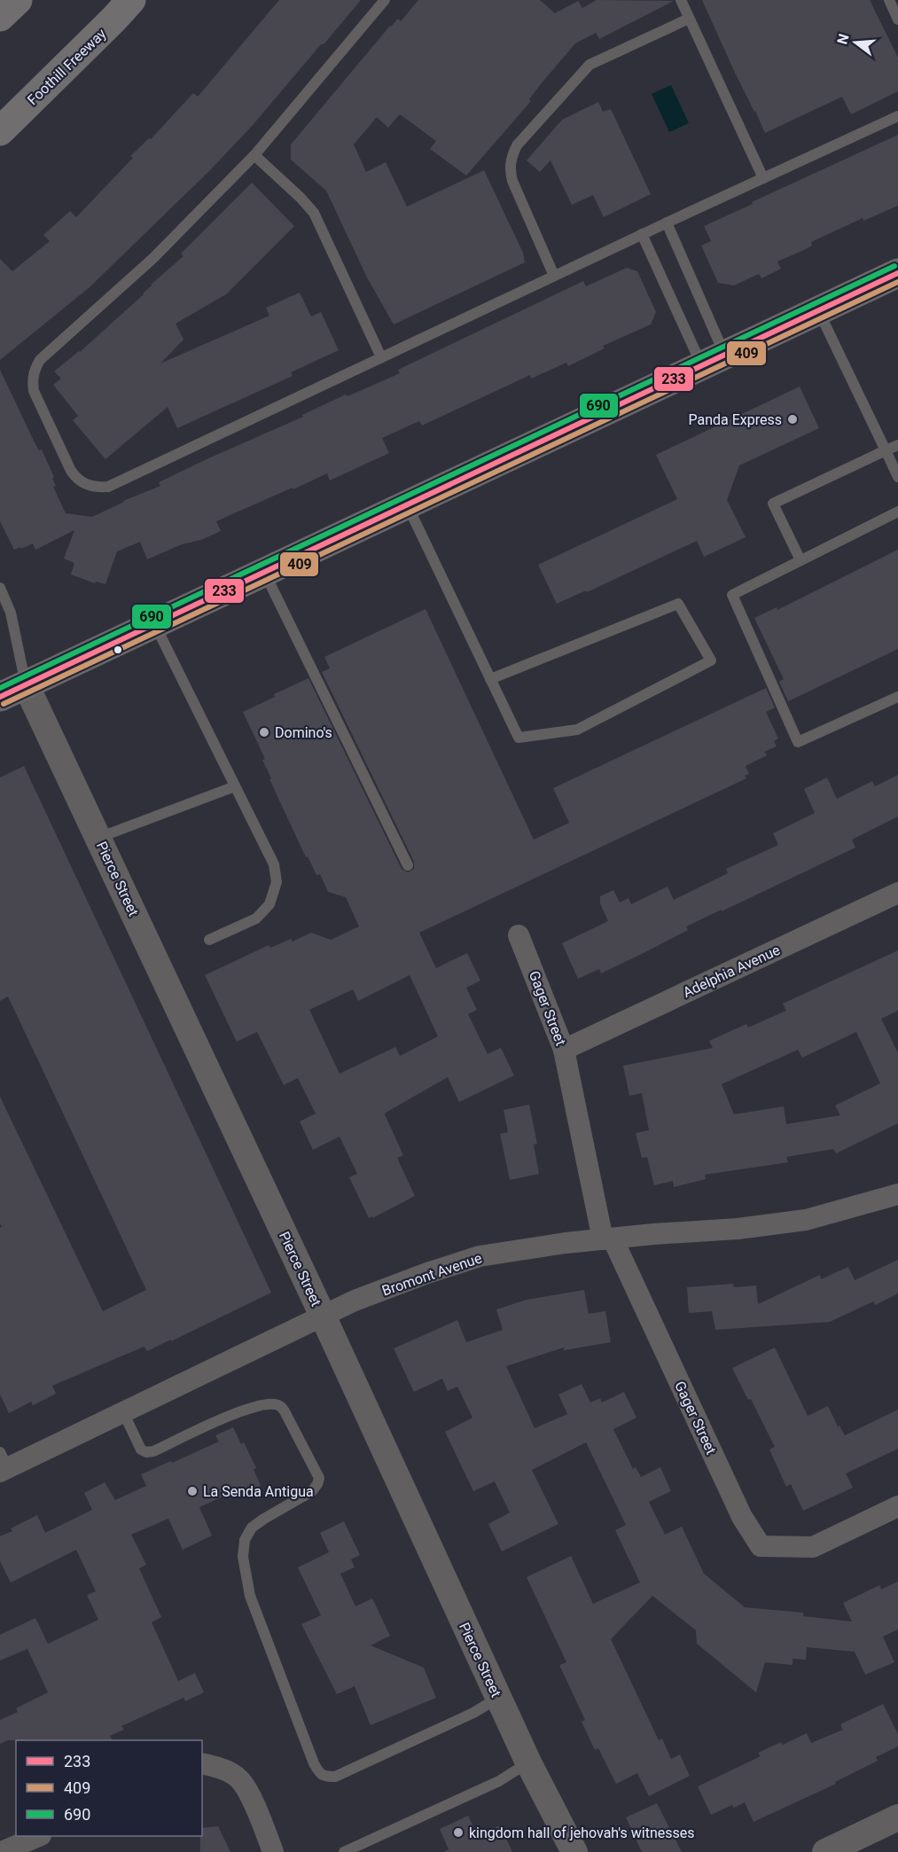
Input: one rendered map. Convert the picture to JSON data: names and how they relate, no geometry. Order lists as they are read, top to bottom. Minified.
{"streets":{"highway":["Foothill Freeway"],"street":["Pierce Street","Adelphia Avenue","Gager Street","Bromont Avenue"]},"crossings":[["Pierce Street","Bromont Avenue"],["Adelphia Avenue","Gager Street"],["Gager Street","Bromont Avenue"]],"places":["Panda Express","Domino's","La Senda Antigua","kingdom hall of jehovah's witnesses"],"lines":["transit line 690","transit line 233","transit line 409"],"legend":["233","409","690"],"north":"left"}
